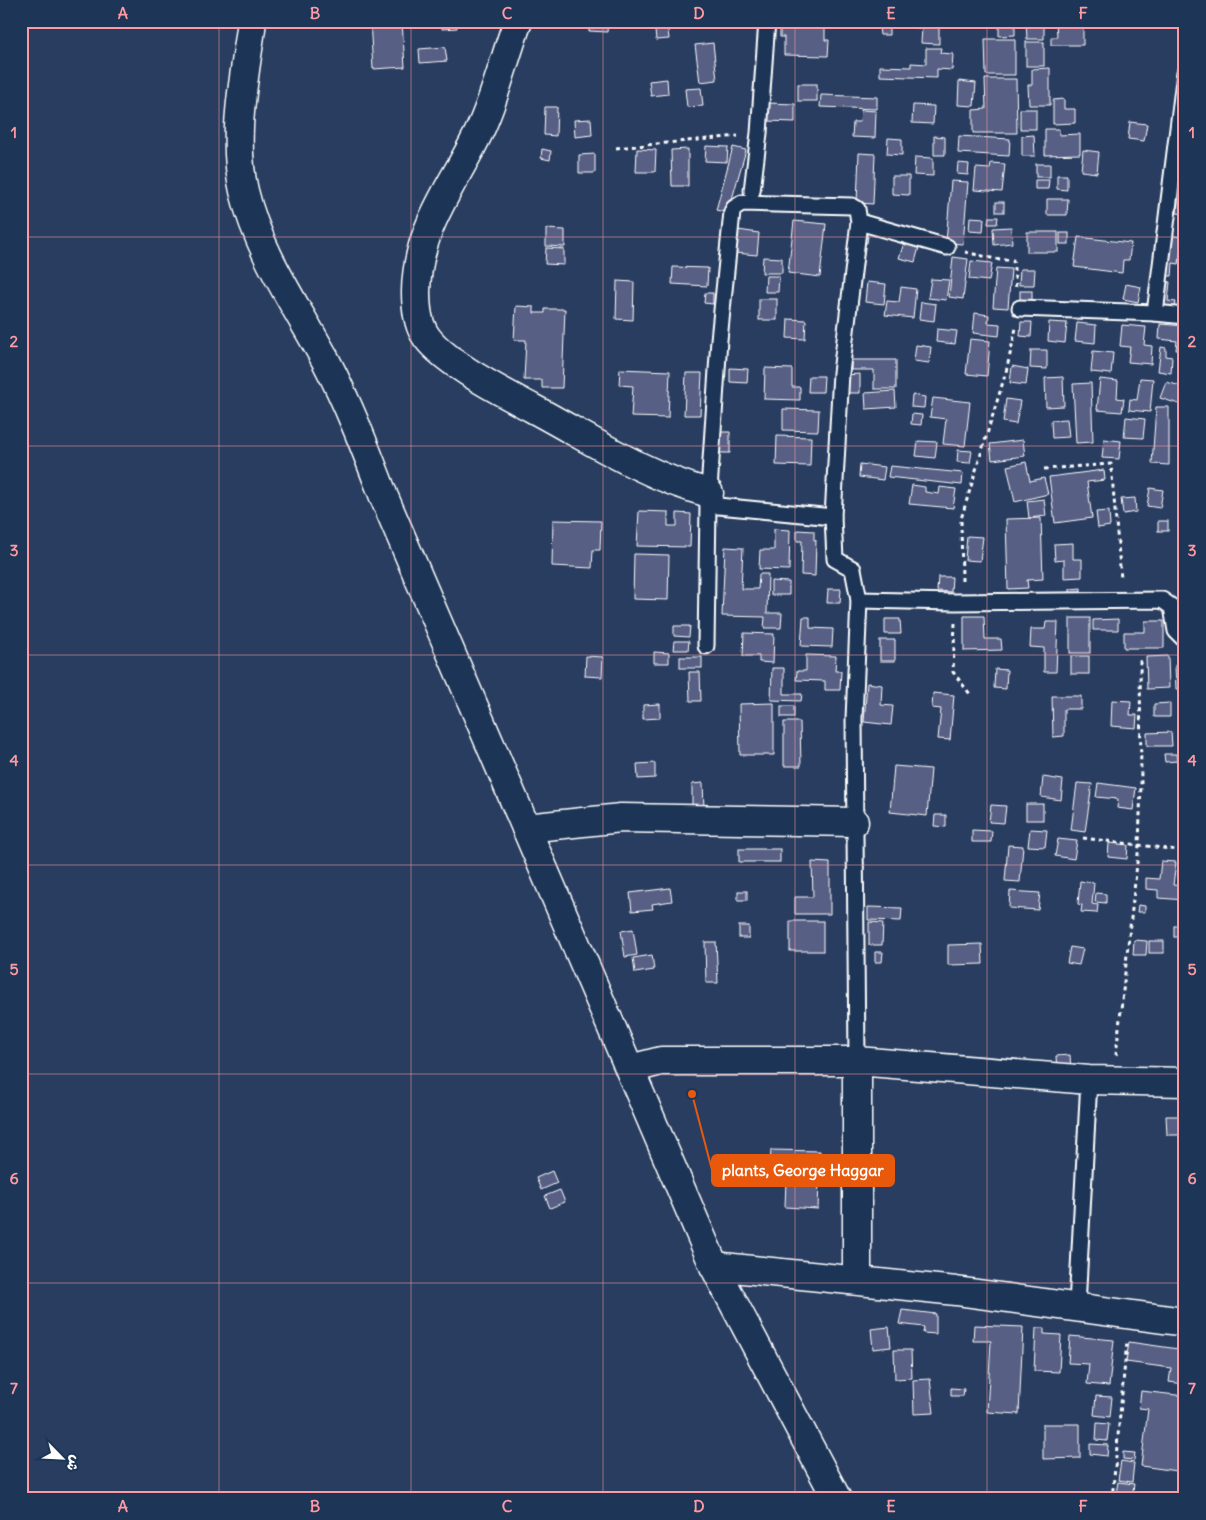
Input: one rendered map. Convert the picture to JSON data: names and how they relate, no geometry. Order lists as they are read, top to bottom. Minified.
{"places":["plants, George Haggar"],"north":"bottom right","grid":{"columns":["A","B","C","D","E","F"],"rows":["1","2","3","4","5","6","7"]}}
